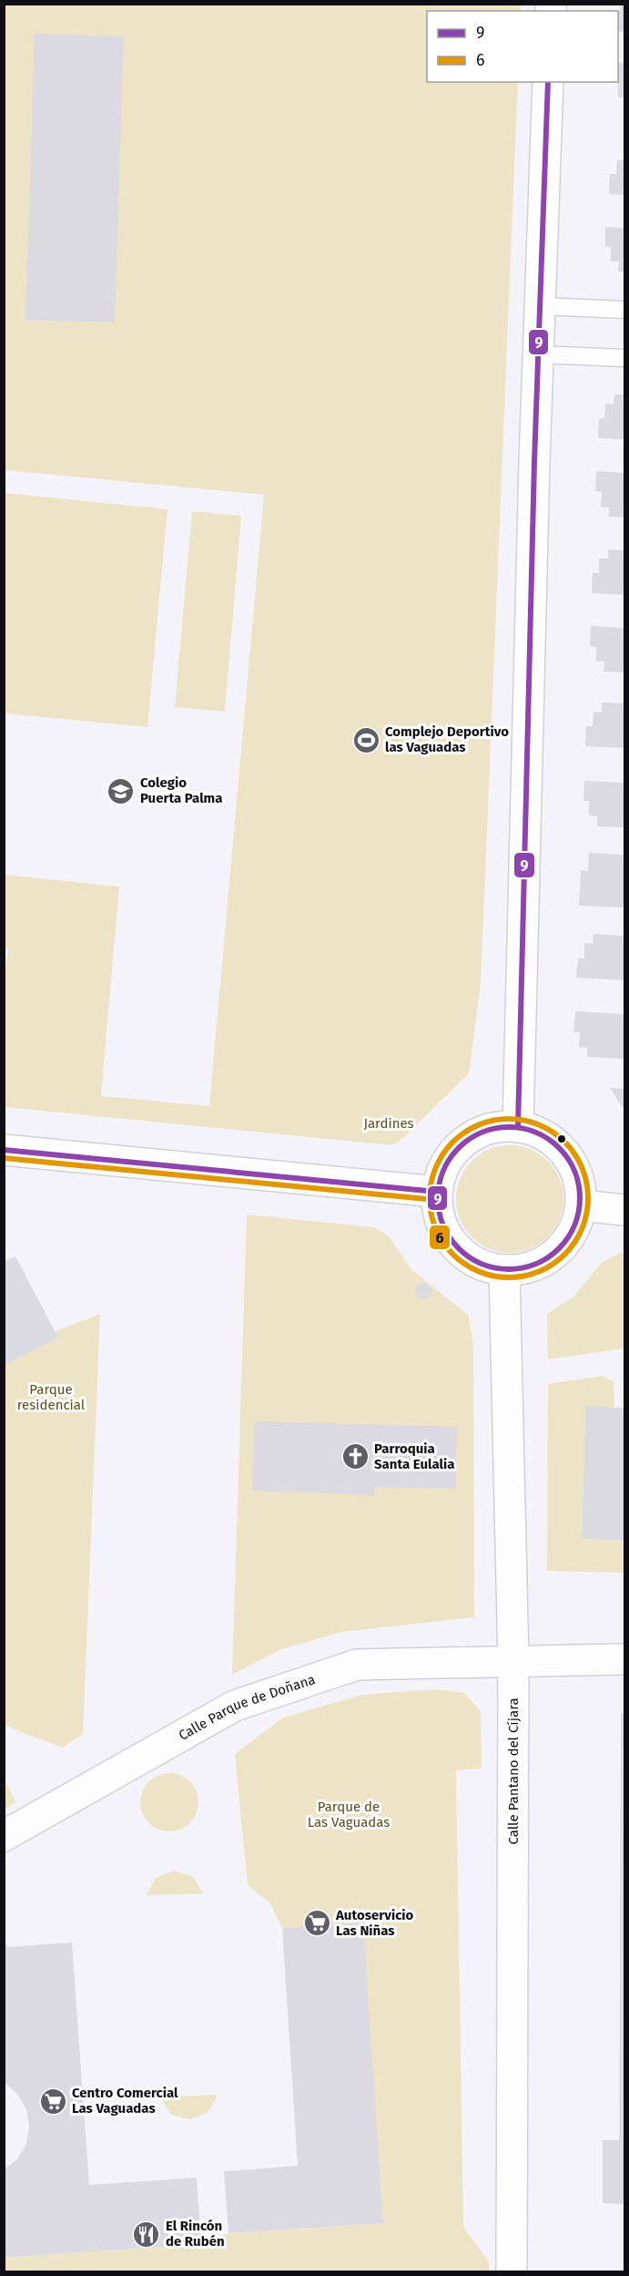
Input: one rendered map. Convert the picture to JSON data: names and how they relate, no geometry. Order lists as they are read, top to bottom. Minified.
{"streets":{"street":["Calle Parque de Doñana","Calle Pantano del Cíjara"]},"crossings":[["Calle Parque de Doñana","Calle Pantano del Cíjara"]],"parks":["Jardines","Parque residencial","Parque de Las Vaguadas"],"places":{"sports":["Complejo Deportivo las Vaguadas"],"school or university":["Colegio Puerta Palma"],"church":["Parroquia Santa Eulalia"],"supermarket":["Autoservicio Las Niñas","Centro Comercial Las Vaguadas"],"restaurant":["El Rincón de Rubén"]},"lines":["transit line 9","transit line 6"],"legend":["9","6"]}
